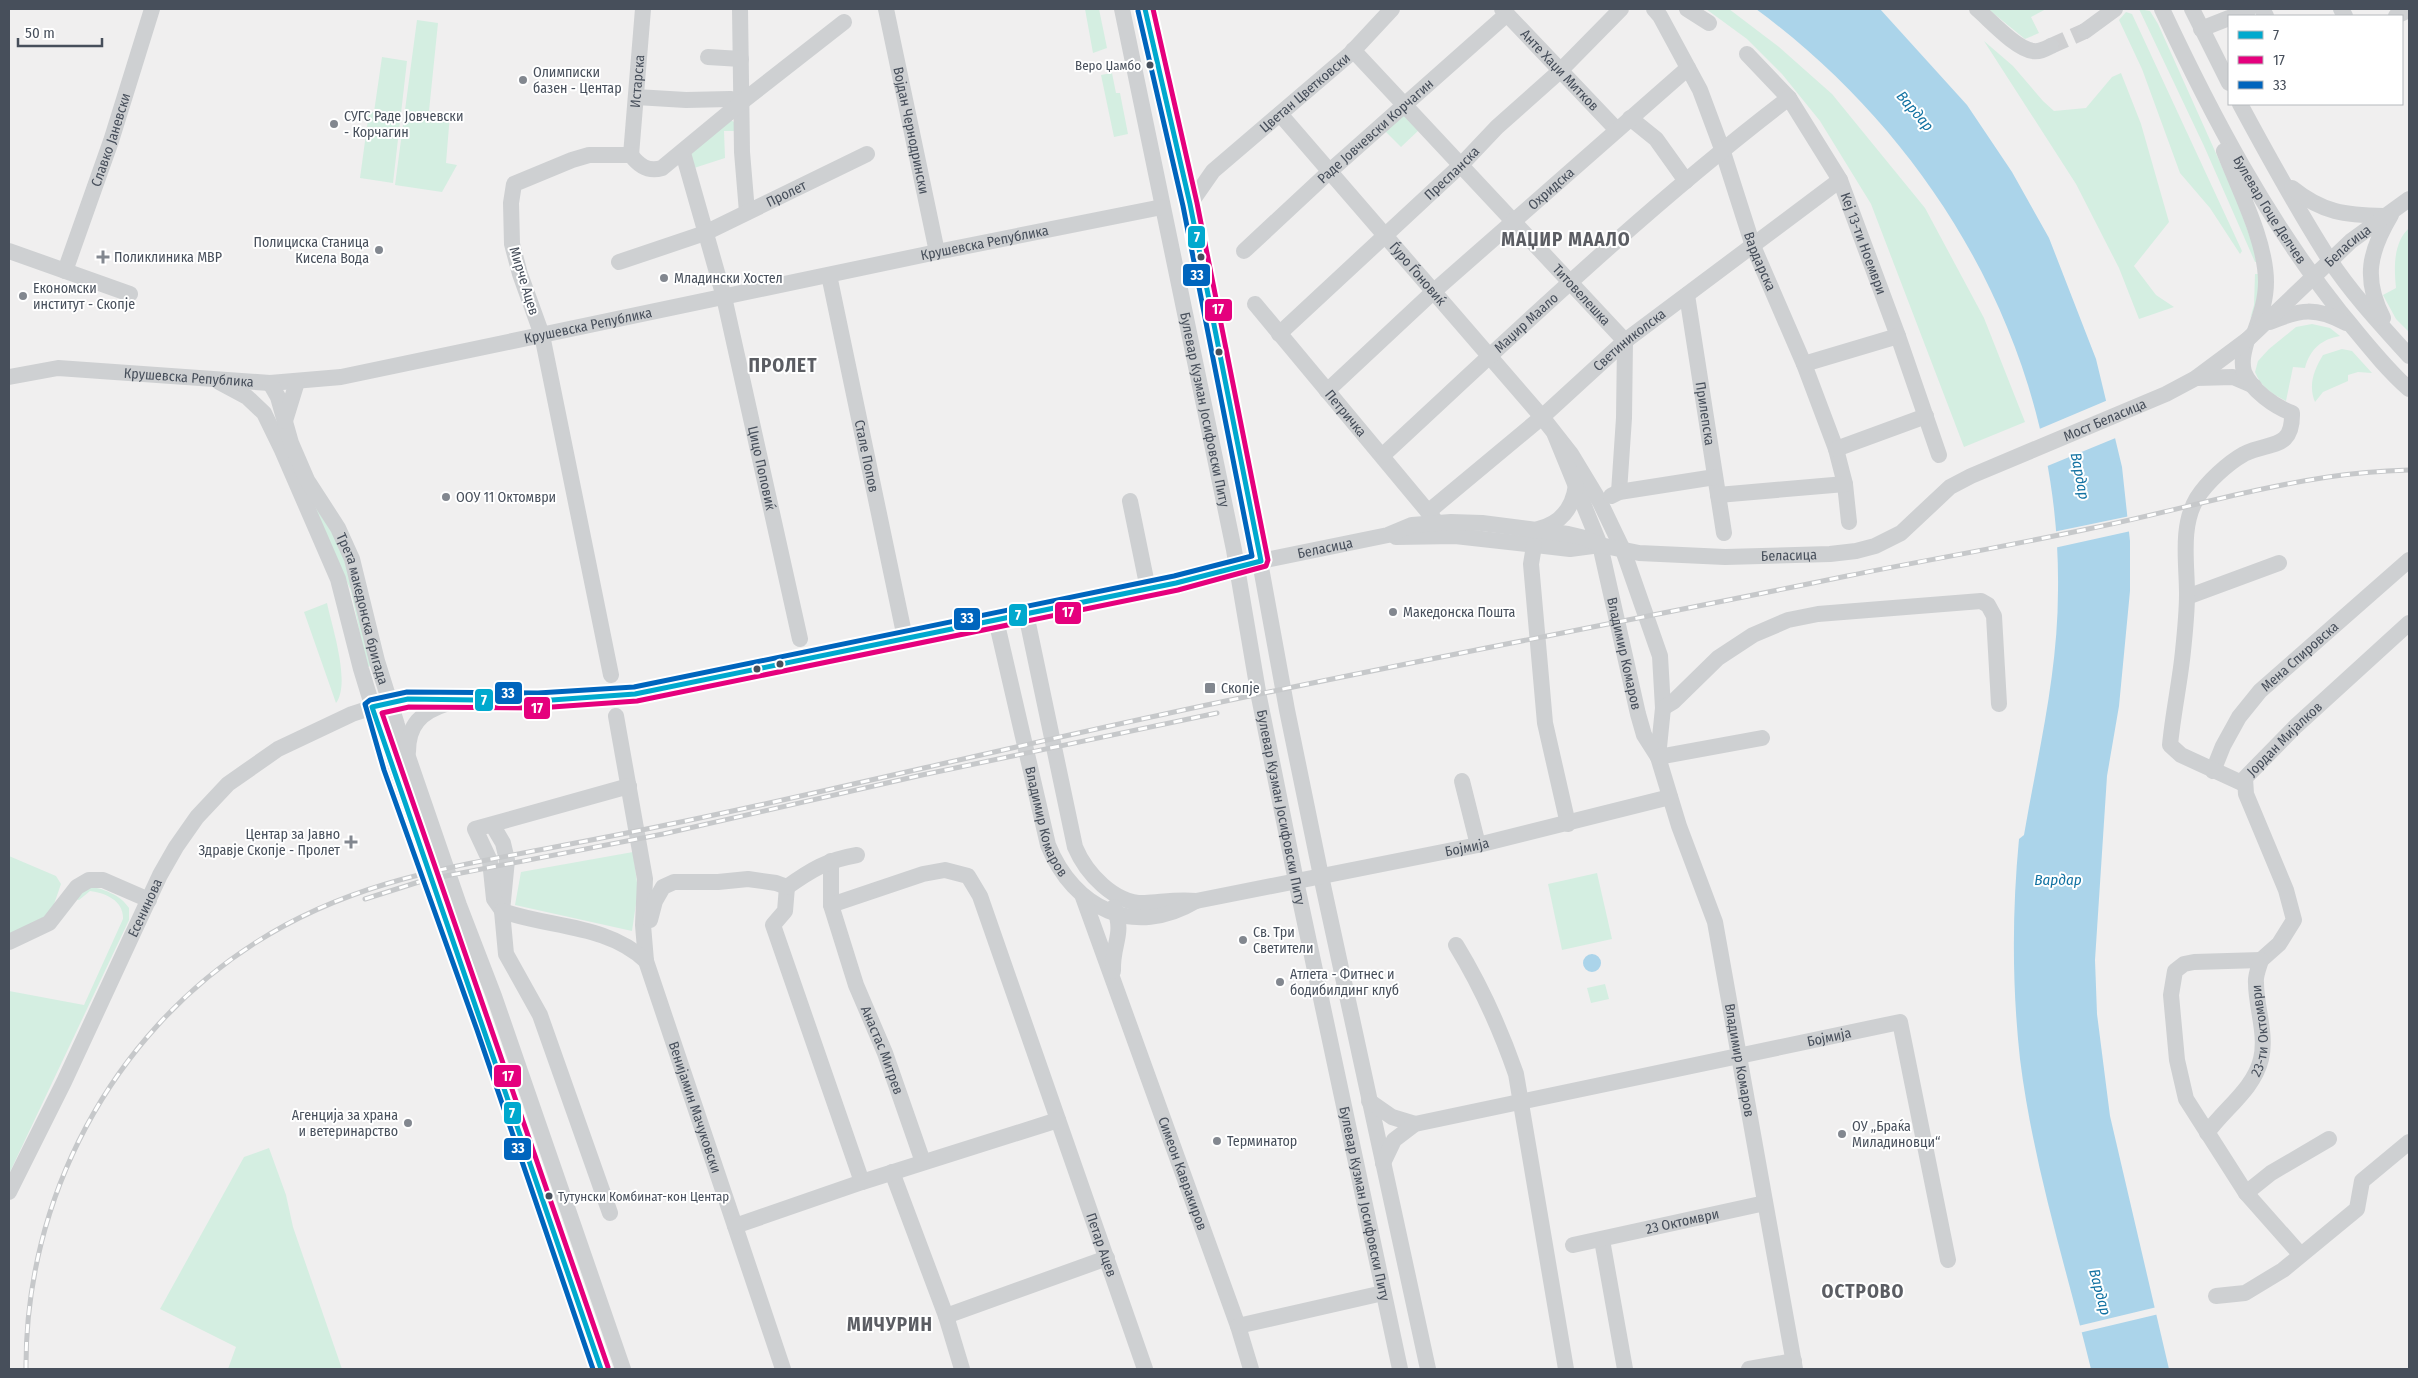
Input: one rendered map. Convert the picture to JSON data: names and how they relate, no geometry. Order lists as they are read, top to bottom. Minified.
{"streets":{"street":["Анте Хаџи Митков","Истарска","Цветан Цветковски","Војдан Чернодрински","Раде Јовчевски Корчагин","Славко Јаневски","Преспанска","Охридска","Пролет","Булевар Гоце Делчев","Крушевска Република","Кеј 13-ти Ноември","Беласица","Вардарска","Ѓуро Ѓоновиќ","Мирче Ацев","Титовелешка","Маџир Маало","Светиниколска","Булевар Кузман Јосифовски Питу","Петричка","Прилепска","Мост Беласица","Стале Попов","Цицо Поповиќ","Трета македонска бригада","Владимир Комаров","Мена Спировска","Јордан Мијалков","Бојмија","Есенинова","23-ти Октомври","Анастас Митрев","Венијамин Мачуковски","Симеон Кавракиров","23 Октомври","Петар Ацев"]},"crossings":[["Анте Хаџи Митков","Раде Јовчевски Корчагин"],["Анте Хаџи Митков","Преспанска"],["Анте Хаџи Митков","Охридска"],["Истарска","Мирче Ацев"],["Цветан Цветковски","Ѓуро Ѓоновиќ"],["Цветан Цветковски","Титовелешка"],["Цветан Цветковски","Булевар Кузман Јосифовски Питу"],["Војдан Чернодрински","Крушевска Република"],["Раде Јовчевски Корчагин","Ѓуро Ѓоновиќ"],["Раде Јовчевски Корчагин","Титовелешка"],["Преспанска","Ѓуро Ѓоновиќ"],["Преспанска","Титовелешка"],["Преспанска","Петричка"],["Охридска","Вардарска"],["Охридска","Ѓуро Ѓоновиќ"],["Охридска","Титовелешка"],["Охридска","Петричка"],["Булевар Гоце Делчев","Беласица"],["Крушевска Република","Мирче Ацев"],["Крушевска Република","Булевар Кузман Јосифовски Питу"],["Крушевска Република","Стале Попов"],["Крушевска Република","Цицо Поповиќ"],["Крушевска Република","Трета македонска бригада"],["Кеј 13-ти Ноември","Маџир Маало"],["Кеј 13-ти Ноември","Светиниколска"],["Беласица","Ѓуро Ѓоновиќ"],["Беласица","Светиниколска"],["Беласица","Булевар Кузман Јосифовски Питу"],["Беласица","Петричка"],["Беласица","Мост Беласица"],["Беласица","Стале Попов"],["Беласица","Владимир Комаров"],["Беласица","Есенинова"],["Вардарска","Маџир Маало"],["Вардарска","Светиниколска"],["Ѓуро Ѓоновиќ","Маџир Маало"],["Ѓуро Ѓоновиќ","Светиниколска"],["Ѓуро Ѓоновиќ","Владимир Комаров"],["Титовелешка","Маџир Маало"],["Титовелешка","Светиниколска"],["Маџир Маало","Петричка"],["Светиниколска","Петричка"],["Светиниколска","Прилепска"],["Булевар Кузман Јосифовски Питу","Владимир Комаров"],["Булевар Кузман Јосифовски Питу","Бојмија"],["Трета македонска бригада","Есенинова"],["Владимир Комаров","Бојмија"],["Владимир Комаров","Симеон Кавракиров"],["Владимир Комаров","23 Октомври"],["Јордан Мијалков","23-ти Октомври"],["Анастас Митрев","Петар Ацев"]],"districts":["МАЏИР МААЛО","ПРОЛЕТ","ОСТРОВО","МИЧУРИН"],"water":["Вардар"],"places":{"other":["Веро Џамбо","Олимписки базен - Центар","СУГС Раде Јовчевски - Корчагин","Полициска Станица Кисела Вода","Младински Хостел","Економски институт - Скопје","ООУ 11 Октомври","Македонска Пошта","Св. Три Светители","Атлета - Фитнес и бодибилдинг клуб","Агенција за храна и ветеринарство","ОУ „Браќа Миладиновци“","Терминатор","Тутунски Комбинат-кон Центар"],"health":["Поликлиника МВР","Центар за Јавно Здравје Скопје - Пролет"],"transit":["Скопје"]},"lines":["transit line 7","transit line 17","transit line 33"],"legend":["7","17","33"],"scale_bar":"50 m"}
